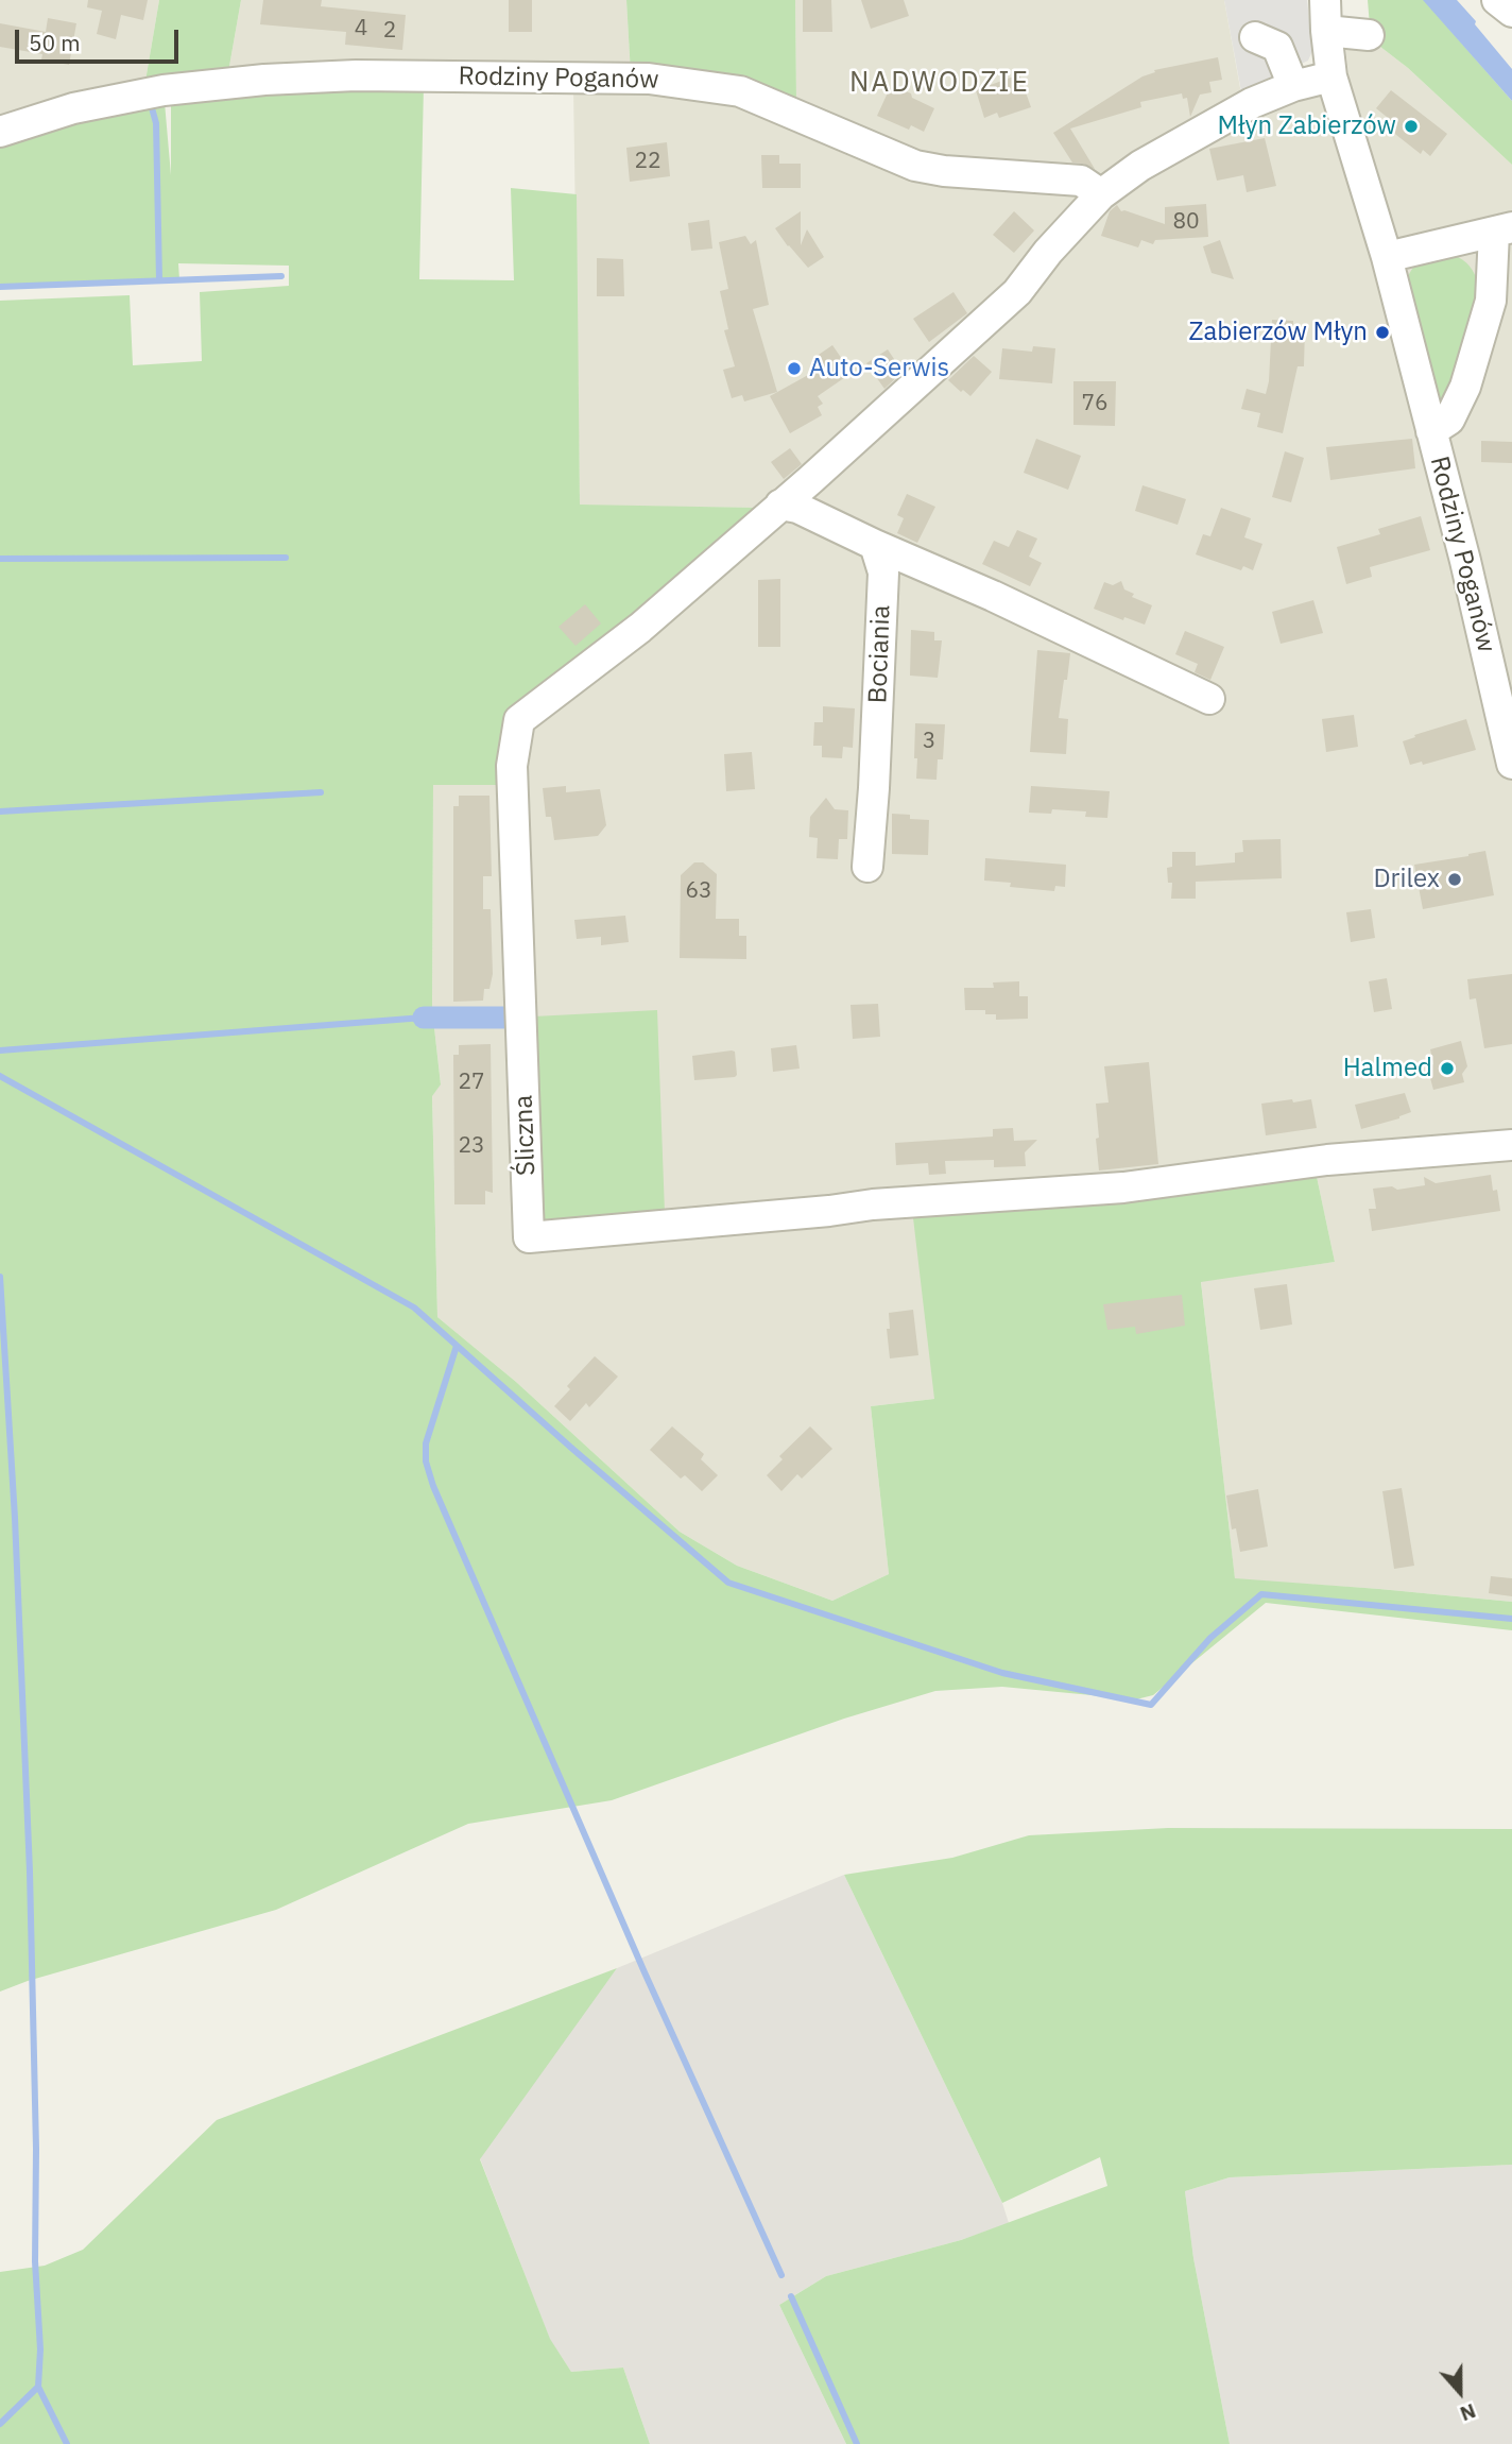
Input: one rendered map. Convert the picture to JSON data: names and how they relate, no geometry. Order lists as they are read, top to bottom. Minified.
{"streets":{"street":["Rodziny Poganów","Bociania","Śliczna"]},"districts":["NADWODZIE"],"places":["Młyn Zabierzów","Zabierzów Młyn","Auto-Serwis","Drilex","Halmed"],"house_numbers":["4","2","22","80","76","3","63","27","23"],"scale_bar":"50 m","north":"bottom"}
